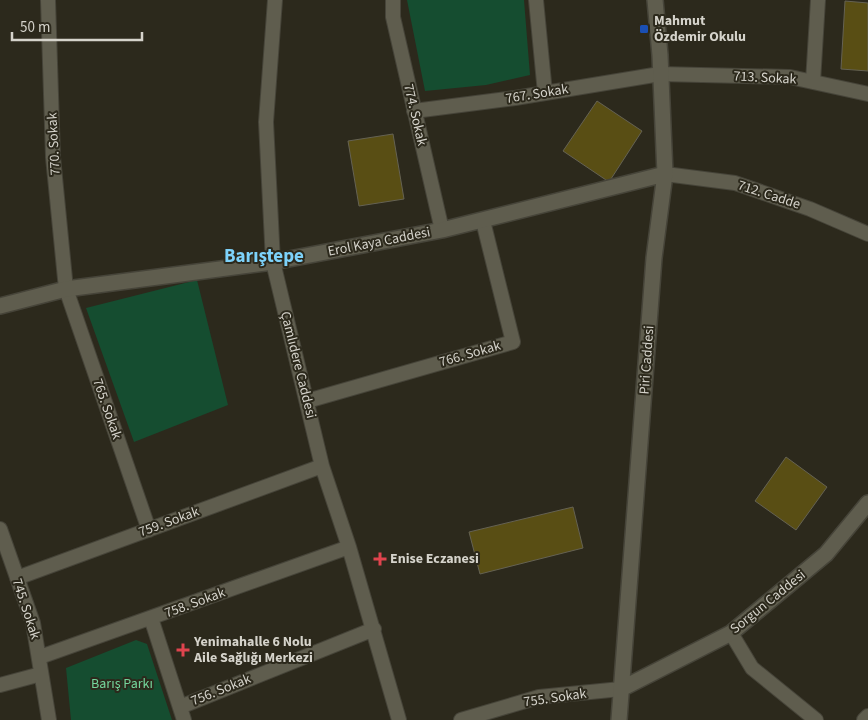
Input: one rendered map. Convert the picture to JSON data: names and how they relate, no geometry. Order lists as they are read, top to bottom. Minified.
{"streets":{"street":["713. Sokak","767. Sokak","774. Sokak","770. Sokak","712. Cadde","Erol Kaya Caddesi","766. Sokak","Piri Caddesi","Çamlıdere Caddesi","765. Sokak","759. Sokak","Sorgun Caddesi","758. Sokak","745. Sokak","756. Sokak","755. Sokak"]},"crossings":[["713. Sokak","767. Sokak"],["713. Sokak","Piri Caddesi"],["767. Sokak","774. Sokak"],["767. Sokak","Piri Caddesi"],["774. Sokak","Erol Kaya Caddesi"],["770. Sokak","Erol Kaya Caddesi"],["770. Sokak","765. Sokak"],["712. Cadde","Erol Kaya Caddesi"],["712. Cadde","Piri Caddesi"],["Erol Kaya Caddesi","766. Sokak"],["Erol Kaya Caddesi","Piri Caddesi"],["Erol Kaya Caddesi","Çamlıdere Caddesi"],["Erol Kaya Caddesi","765. Sokak"],["766. Sokak","Çamlıdere Caddesi"],["Piri Caddesi","Sorgun Caddesi"],["Piri Caddesi","755. Sokak"],["Çamlıdere Caddesi","759. Sokak"],["Çamlıdere Caddesi","758. Sokak"],["Çamlıdere Caddesi","756. Sokak"],["765. Sokak","759. Sokak"],["759. Sokak","745. Sokak"],["Sorgun Caddesi","755. Sokak"],["758. Sokak","745. Sokak"]],"districts":["Barıştepe"],"parks":["Barış Parkı"],"places":{"transit":["Mahmut Özdemir Okulu"],"health":["Enise Eczanesi","Yenimahalle 6 Nolu Aile Sağlığı Merkezi"]},"scale_bar":"50 m"}
